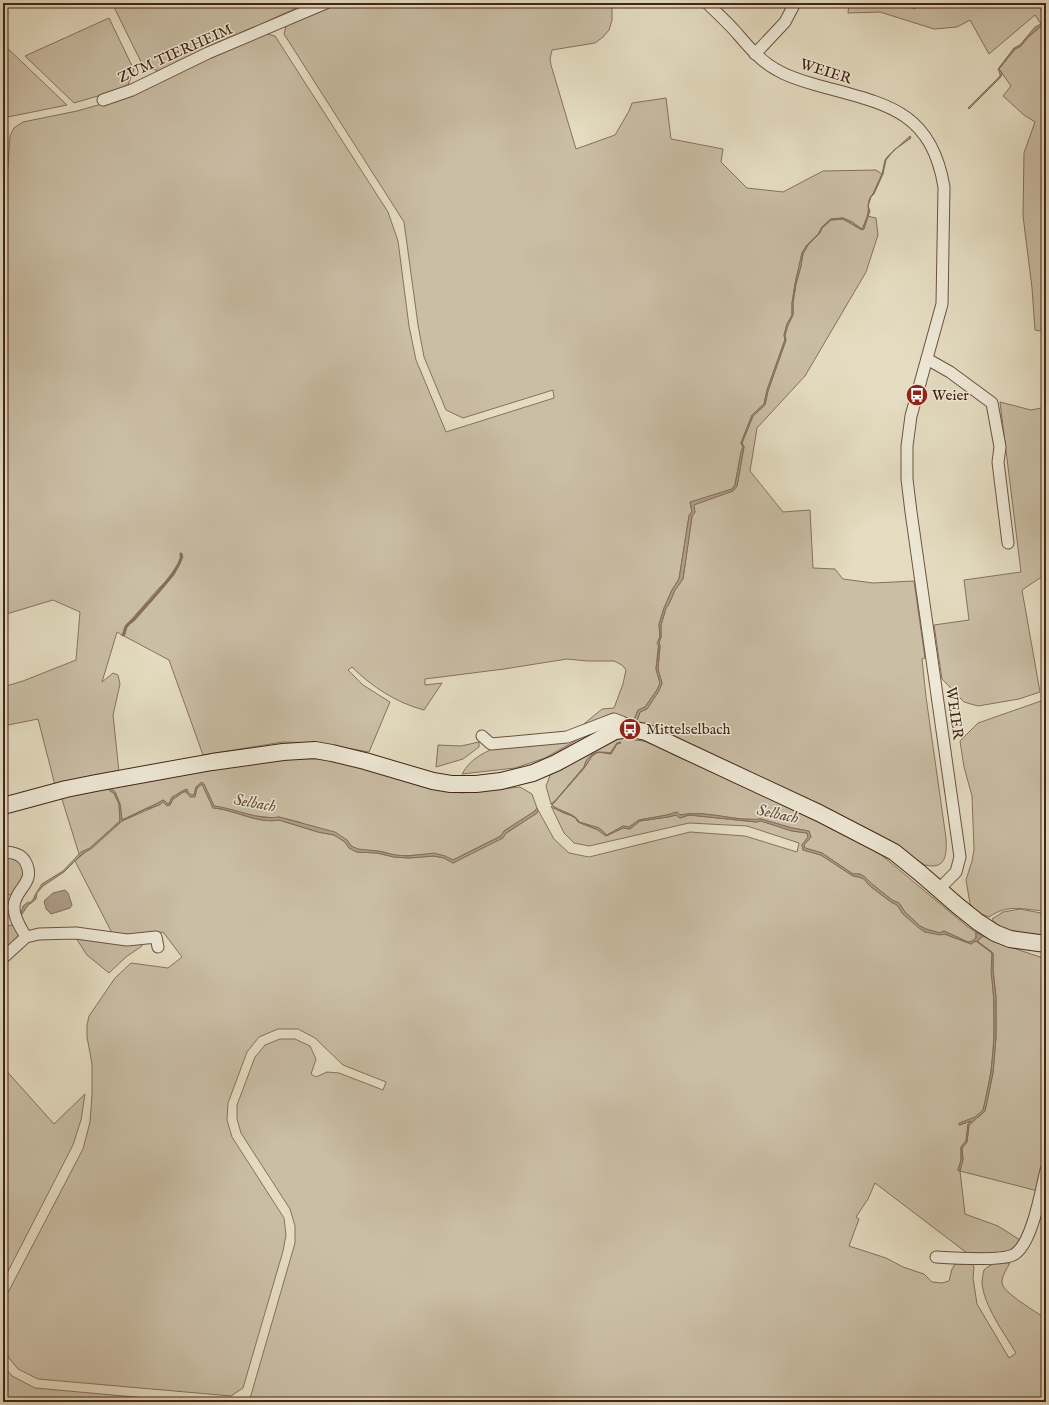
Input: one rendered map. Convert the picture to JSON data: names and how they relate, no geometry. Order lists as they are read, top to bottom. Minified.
{"streets":{"street":["ZUM TIERHEIM","WEIER"]},"water":["Selbach"],"places":{"bus stop":["Weier","Mittelselbach"]}}
